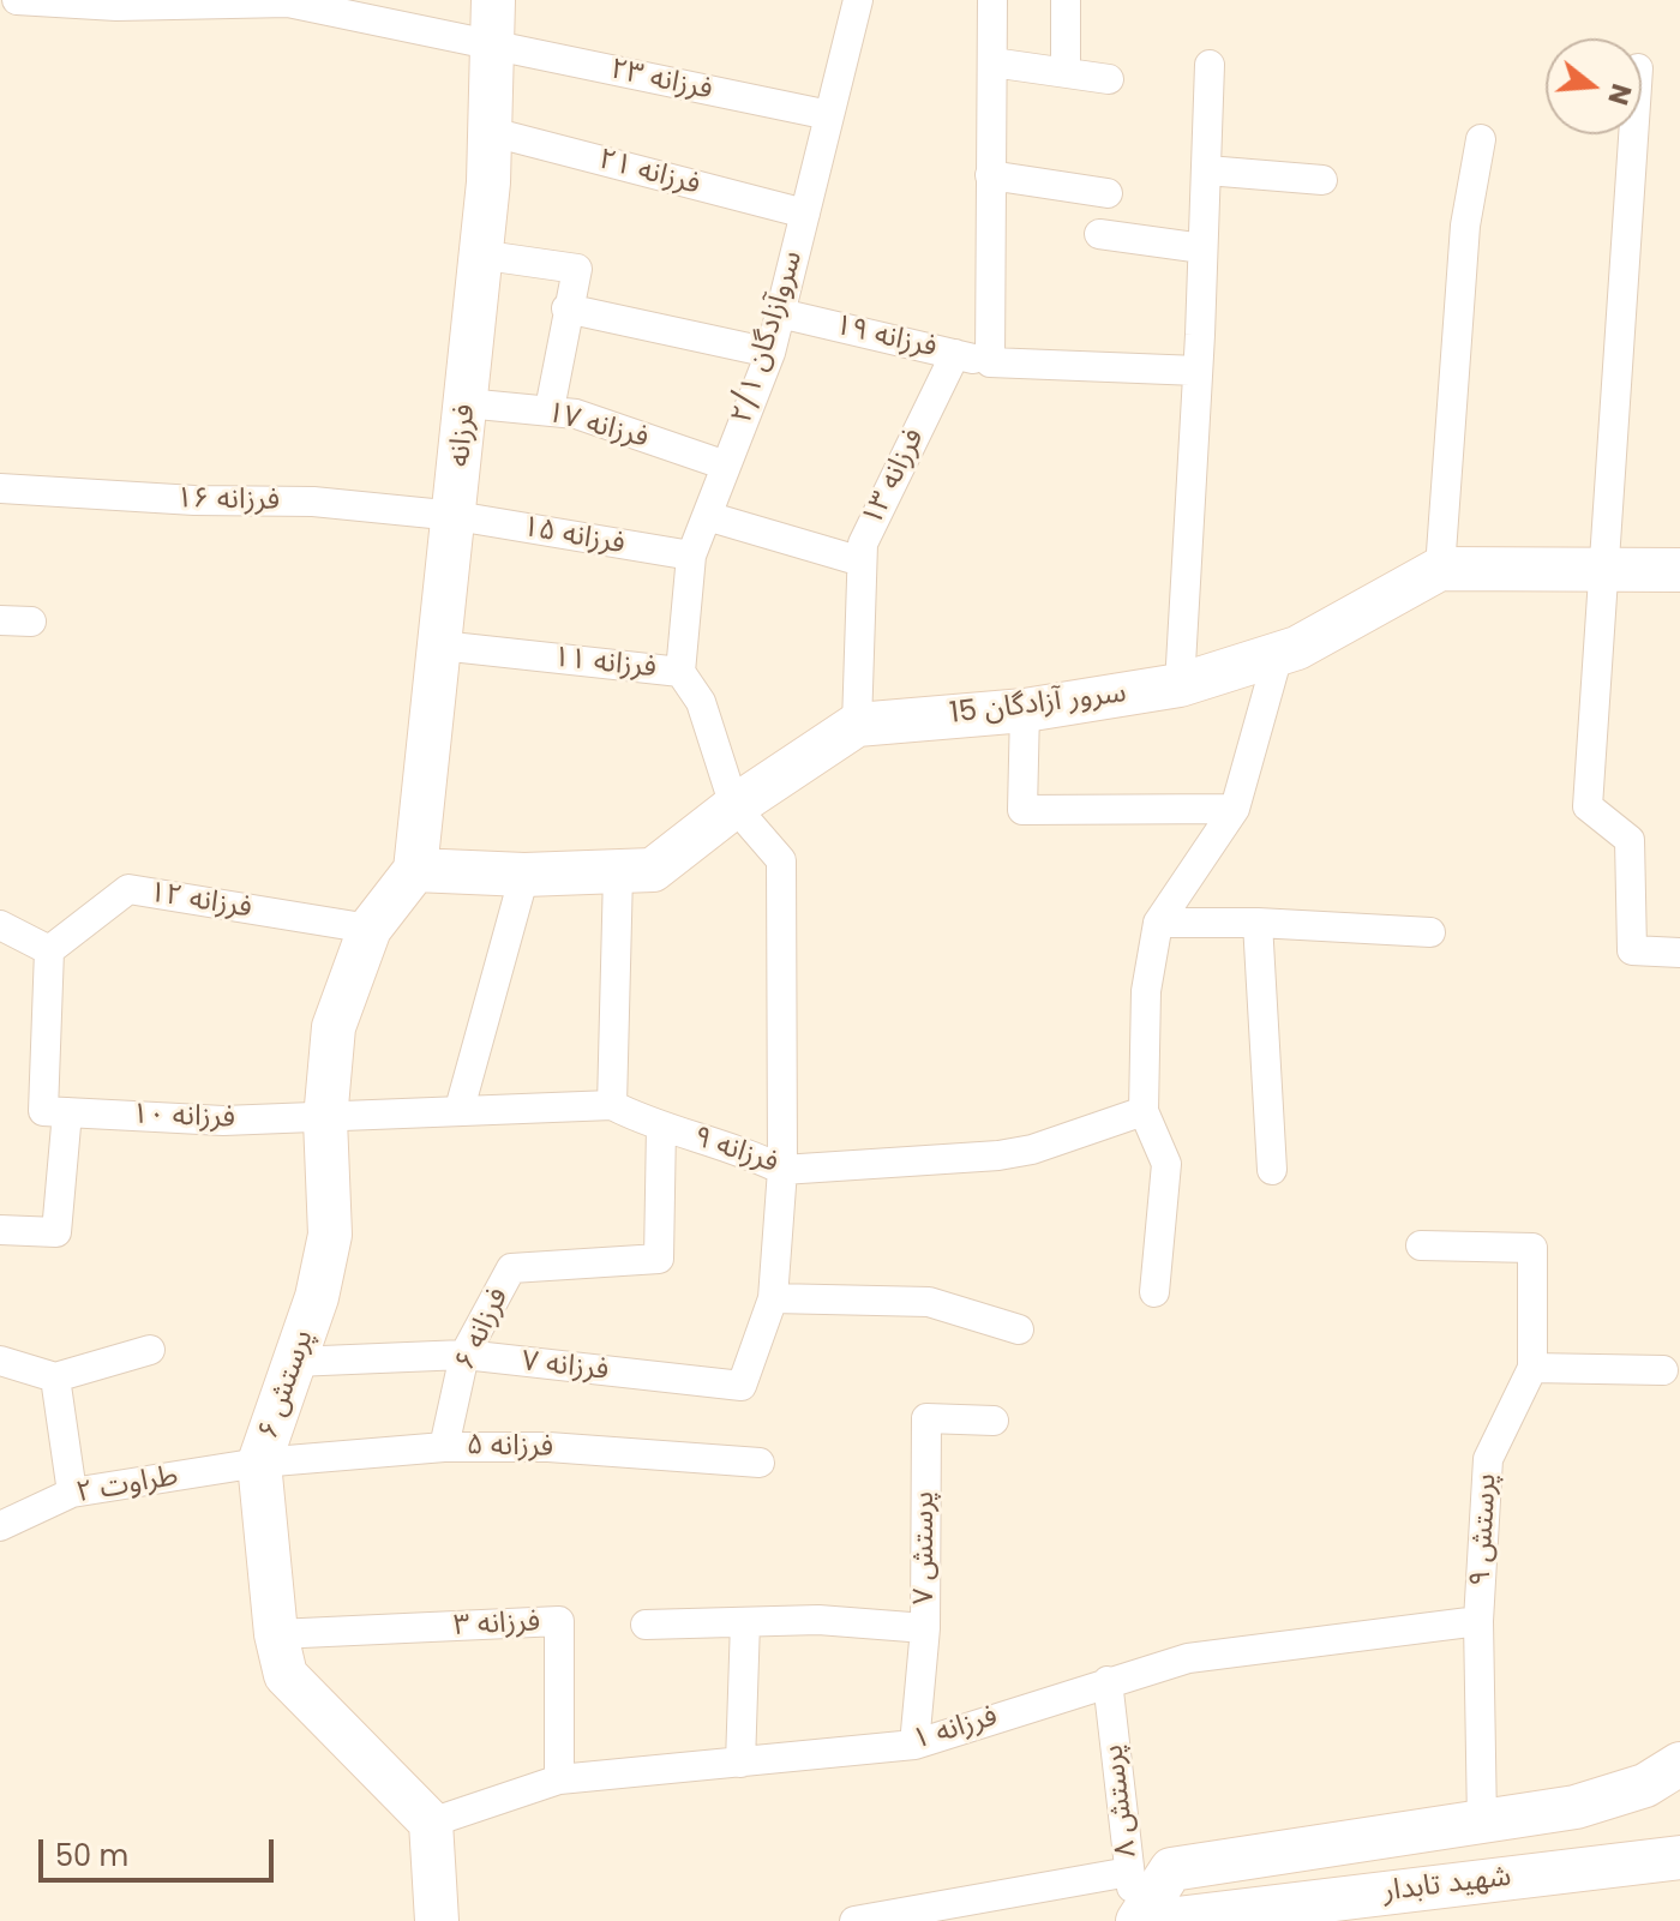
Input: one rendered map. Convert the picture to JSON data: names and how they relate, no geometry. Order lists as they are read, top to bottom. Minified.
{"streets":{"street":["فرزانه ۲۳","فرزانه ۲۱","۲/۱ سروآزادگان","فرزانه ۱۹","فرزانه ۱۷","فرزانه","فرزانه ۱۳","فرزانه ۱۶","فرزانه ۱۵","فرزانه ۱۱","سرور آزادگان 15","فرزانه ۱۲","فرزانه ۱۰","فرزانه ۹","فرزانه ۶","فرزانه ۷","پرستش ۶","فرزانه ۵","طراوت ۲","پرستش ۹","پرستش ۷","فرزانه ۳","فرزانه ۱","پرستش ۸","شهید تابدار"]},"crossings":[["فرزانه ۲۳","۲/۱ سروآزادگان"],["فرزانه ۲۳","فرزانه"],["فرزانه ۲۱","۲/۱ سروآزادگان"],["فرزانه ۲۱","فرزانه"],["۲/۱ سروآزادگان","فرزانه ۱۹"],["۲/۱ سروآزادگان","فرزانه ۱۷"],["۲/۱ سروآزادگان","فرزانه ۱۵"],["۲/۱ سروآزادگان","فرزانه ۱۱"],["فرزانه ۱۹","فرزانه ۱۳"],["فرزانه ۱۷","فرزانه"],["فرزانه","فرزانه ۱۶"],["فرزانه","فرزانه ۱۵"],["فرزانه","فرزانه ۱۱"],["فرزانه","سرور آزادگان 15"],["فرزانه","پرستش ۶"],["فرزانه ۱۳","سرور آزادگان 15"],["فرزانه ۱۶","فرزانه ۱۵"],["فرزانه ۱۱","سرور آزادگان 15"],["سرور آزادگان 15","پرستش ۶"],["فرزانه ۱۲","پرستش ۶"],["فرزانه ۱۰","فرزانه ۹"],["فرزانه ۱۰","پرستش ۶"],["فرزانه ۹","فرزانه ۶"],["فرزانه ۹","پرستش ۶"],["فرزانه ۶","فرزانه ۷"],["فرزانه ۶","فرزانه ۵"],["فرزانه ۷","پرستش ۶"],["پرستش ۶","فرزانه ۵"],["پرستش ۶","طراوت ۲"],["پرستش ۶","فرزانه ۳"],["پرستش ۶","فرزانه ۱"],["فرزانه ۵","طراوت ۲"],["پرستش ۹","فرزانه ۱"],["پرستش ۷","فرزانه ۱"],["فرزانه ۳","فرزانه ۱"],["فرزانه ۱","پرستش ۸"]],"scale_bar":"50 m","north":"right"}
